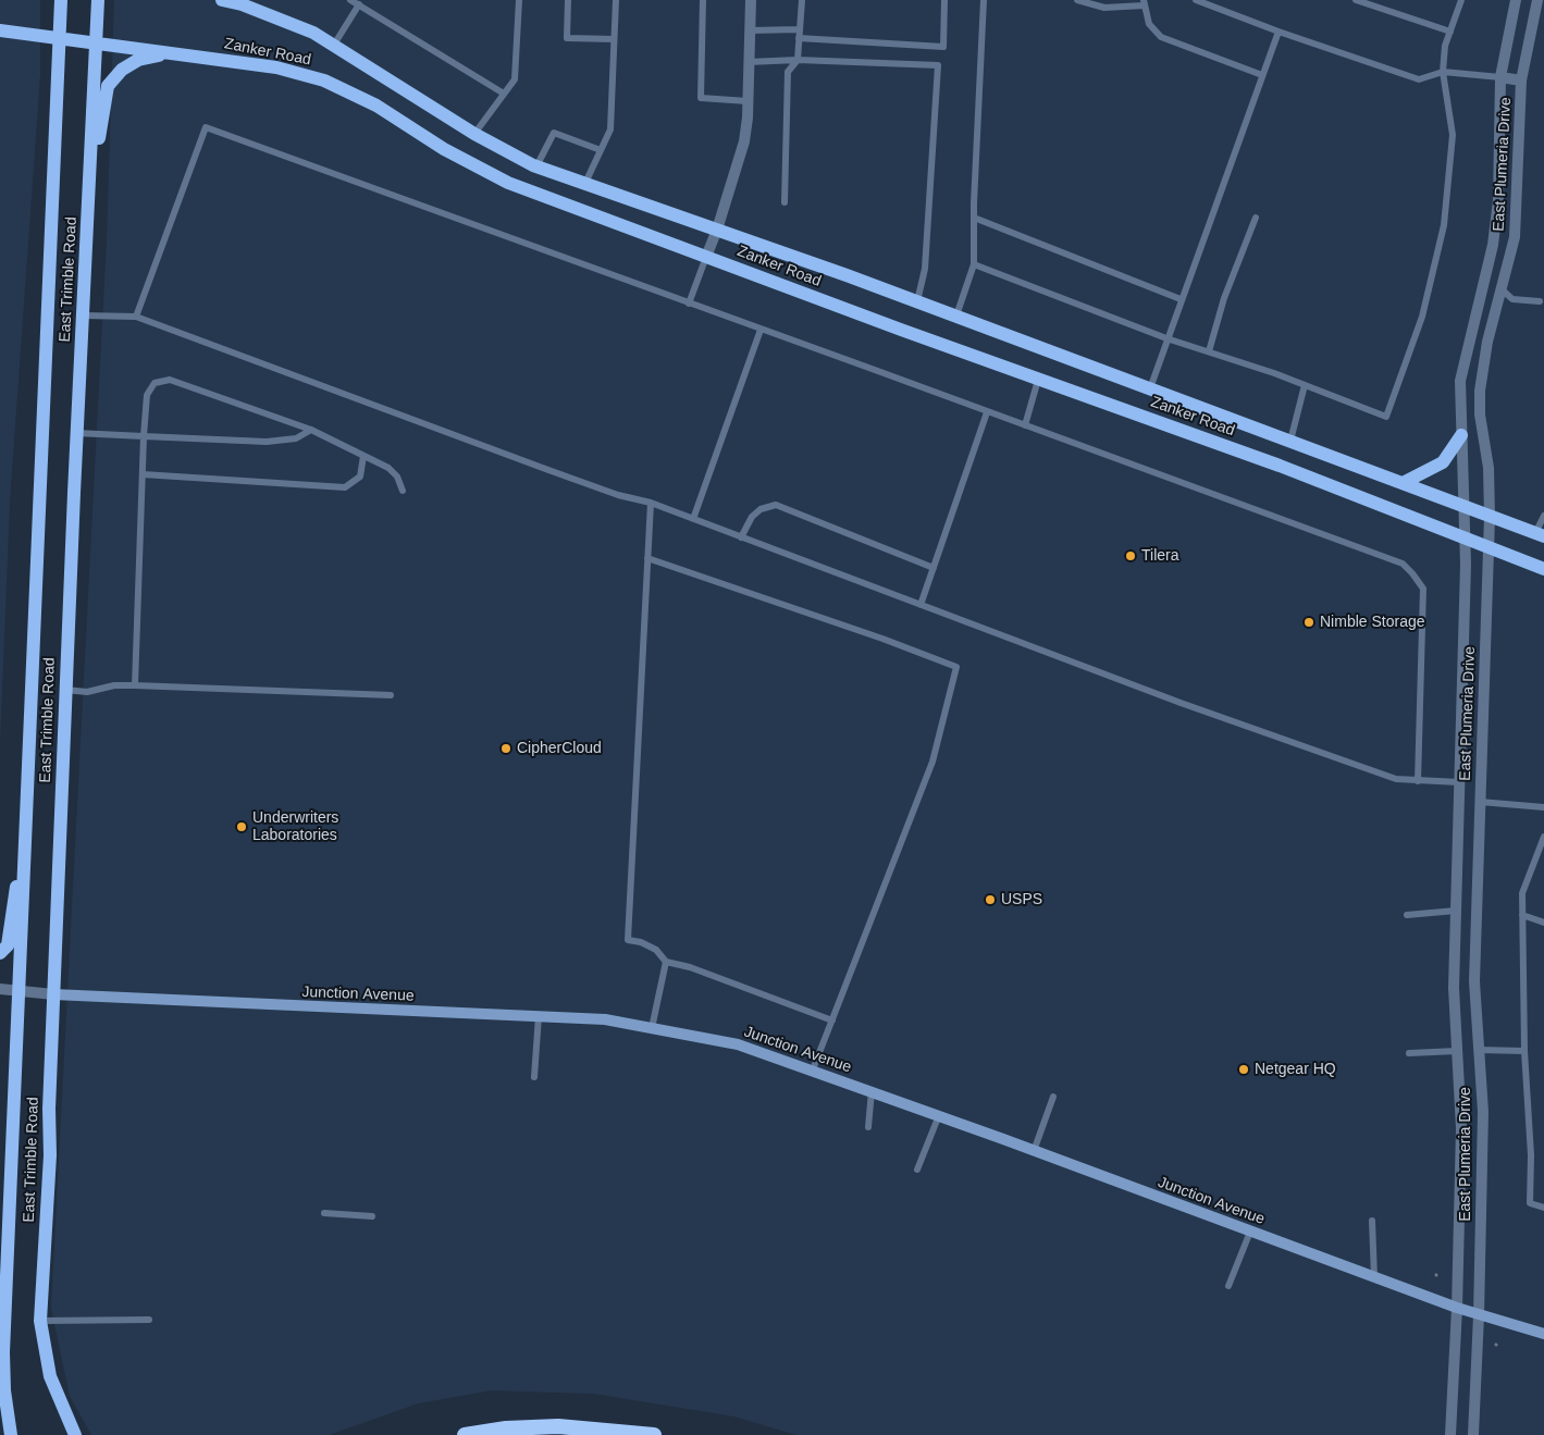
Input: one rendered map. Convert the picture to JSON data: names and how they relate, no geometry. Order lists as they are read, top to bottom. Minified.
{"streets":{"main road":["Zanker Road","East Trimble Road","Junction Avenue"],"street":["East Plumeria Drive"]},"crossings":[["Zanker Road","East Plumeria Drive"],["Zanker Road","East Trimble Road"],["East Plumeria Drive","Junction Avenue"],["East Trimble Road","Junction Avenue"]],"places":["Tilera","Nimble Storage","CipherCloud","Underwriters Laboratories","USPS","Netgear HQ"]}
